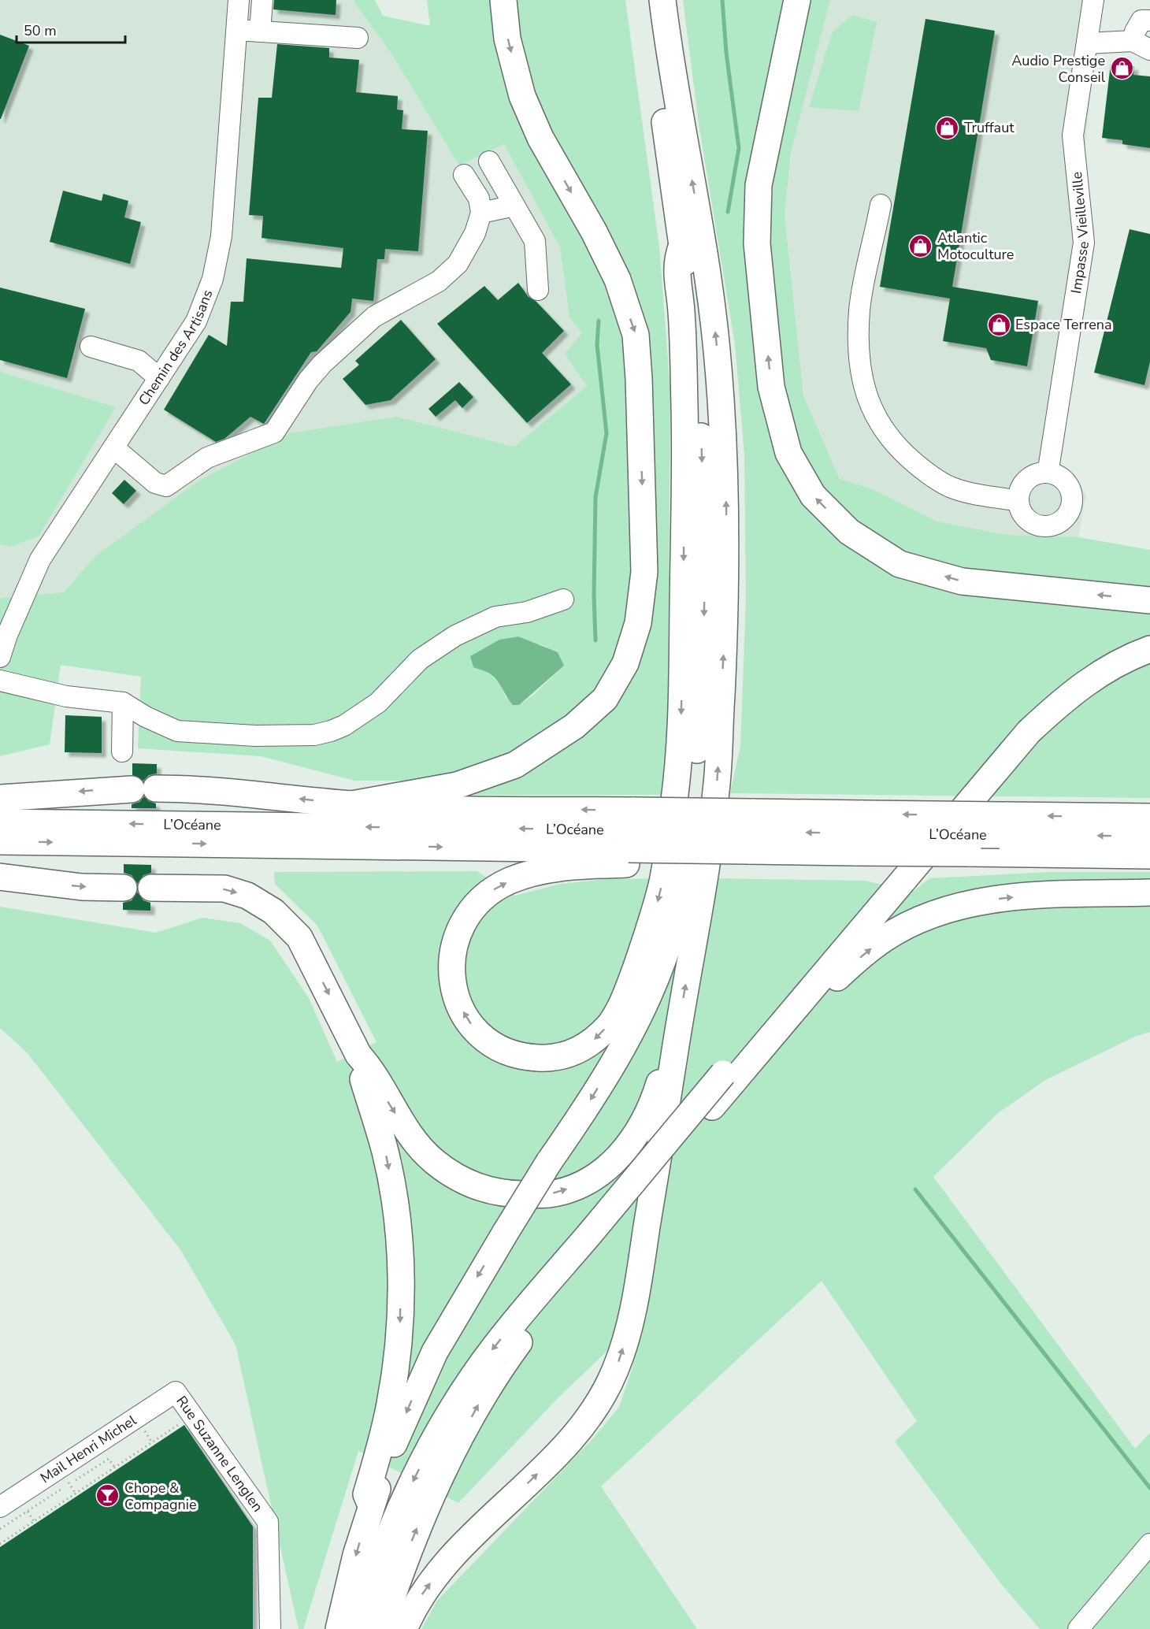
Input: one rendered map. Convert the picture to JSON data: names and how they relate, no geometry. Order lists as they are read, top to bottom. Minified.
{"streets":{"highway":["L’Océane"],"street":["Impasse Vieilleville","Chemin des Artisans","Mail Henri Michel","Rue Suzanne Lenglen"]},"crossings":[["Mail Henri Michel","Rue Suzanne Lenglen"]],"places":{"shop":["Audio Prestige Conseil","Truffaut","Atlantic Motoculture","Espace Terrena"],"bar":["Chope & Compagnie"]},"scale_bar":"50 m"}
